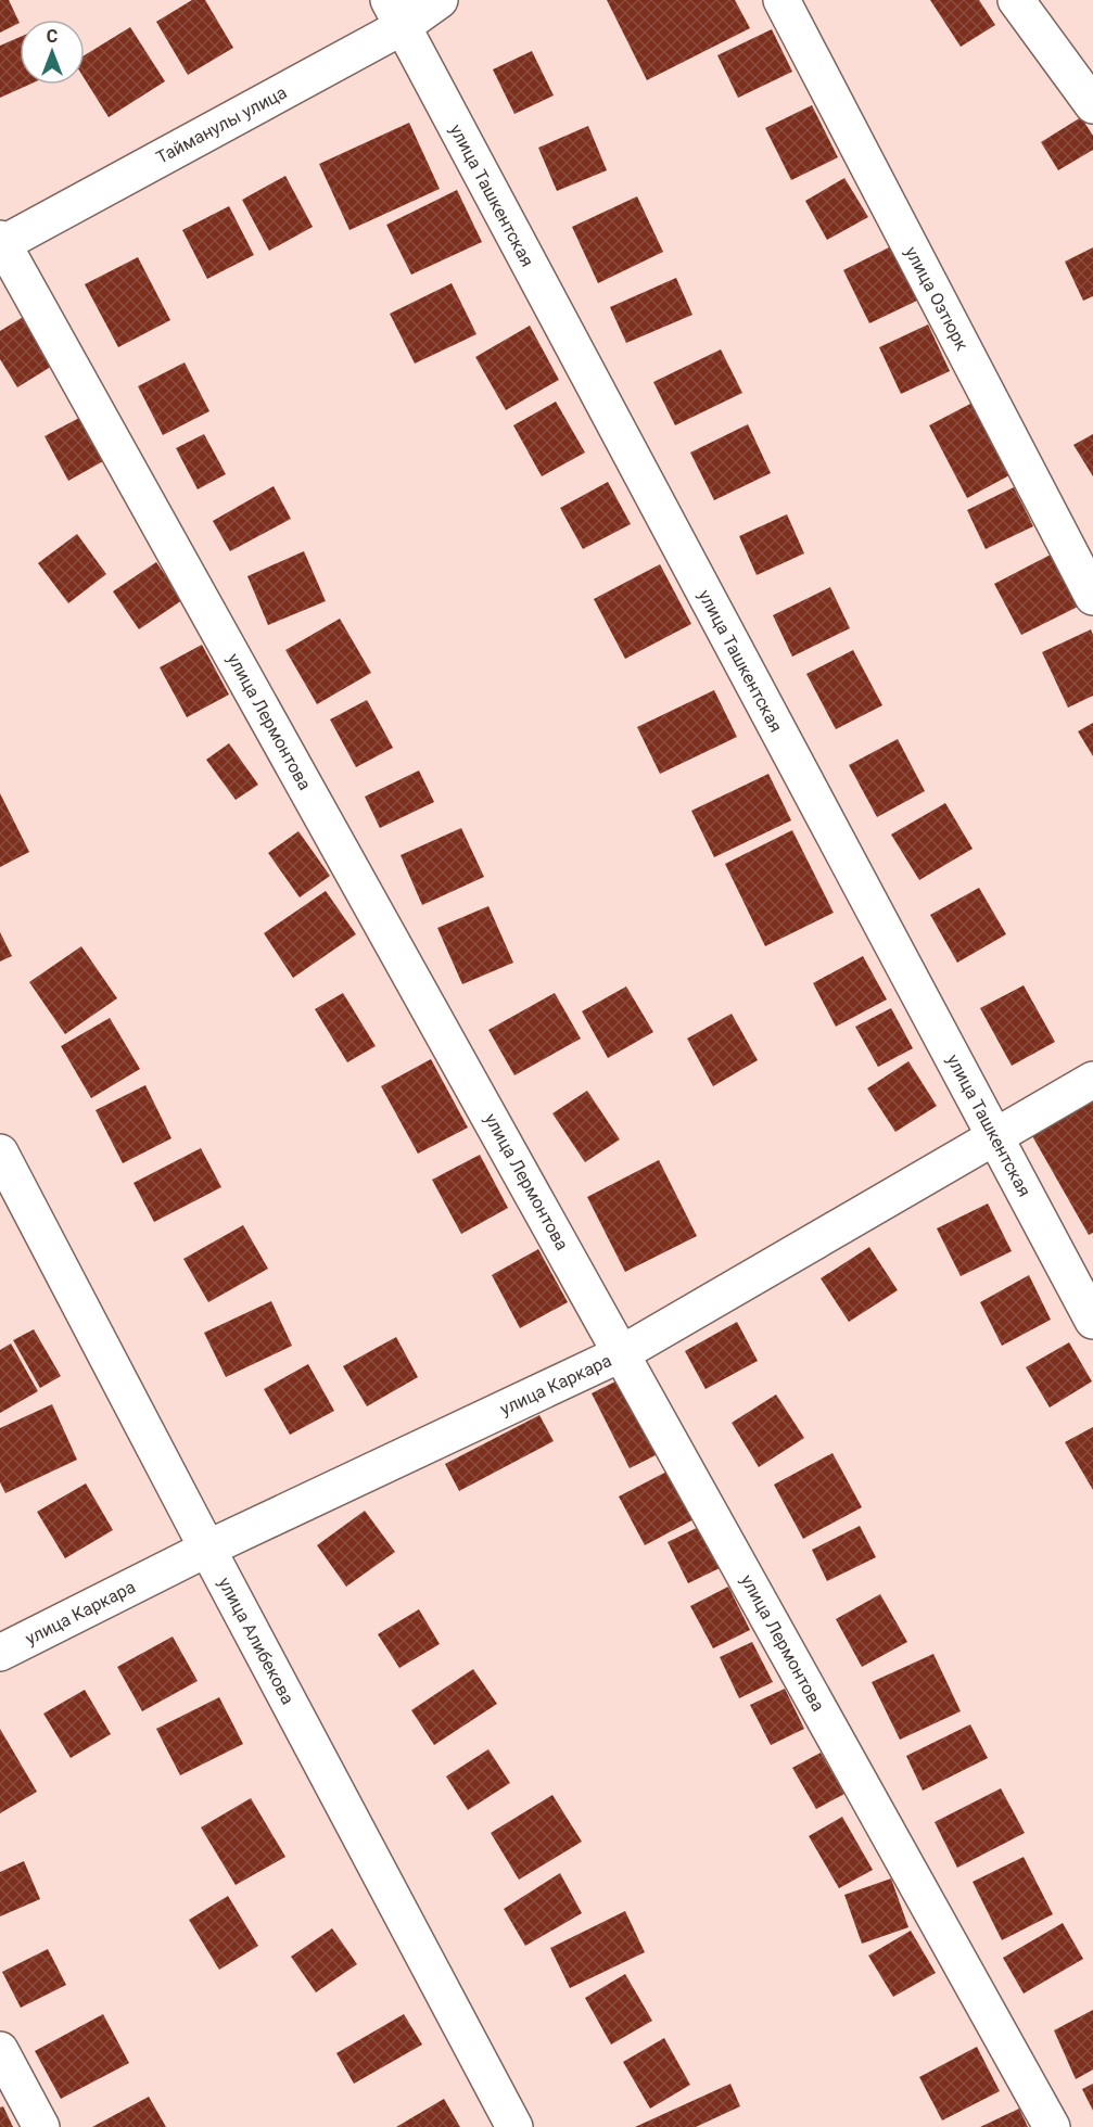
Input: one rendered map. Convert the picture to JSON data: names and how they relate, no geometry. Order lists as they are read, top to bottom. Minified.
{"streets":{"street":["Тайманулы улица","улица Ташкентская","улица Озтюрк","улица Лермонтова","улица Каркара","улица Алибекова"]},"crossings":[["Тайманулы улица","улица Ташкентская"],["Тайманулы улица","улица Лермонтова"],["улица Ташкентская","улица Каркара"],["улица Лермонтова","улица Каркара"],["улица Каркара","улица Алибекова"]],"north":"top"}
